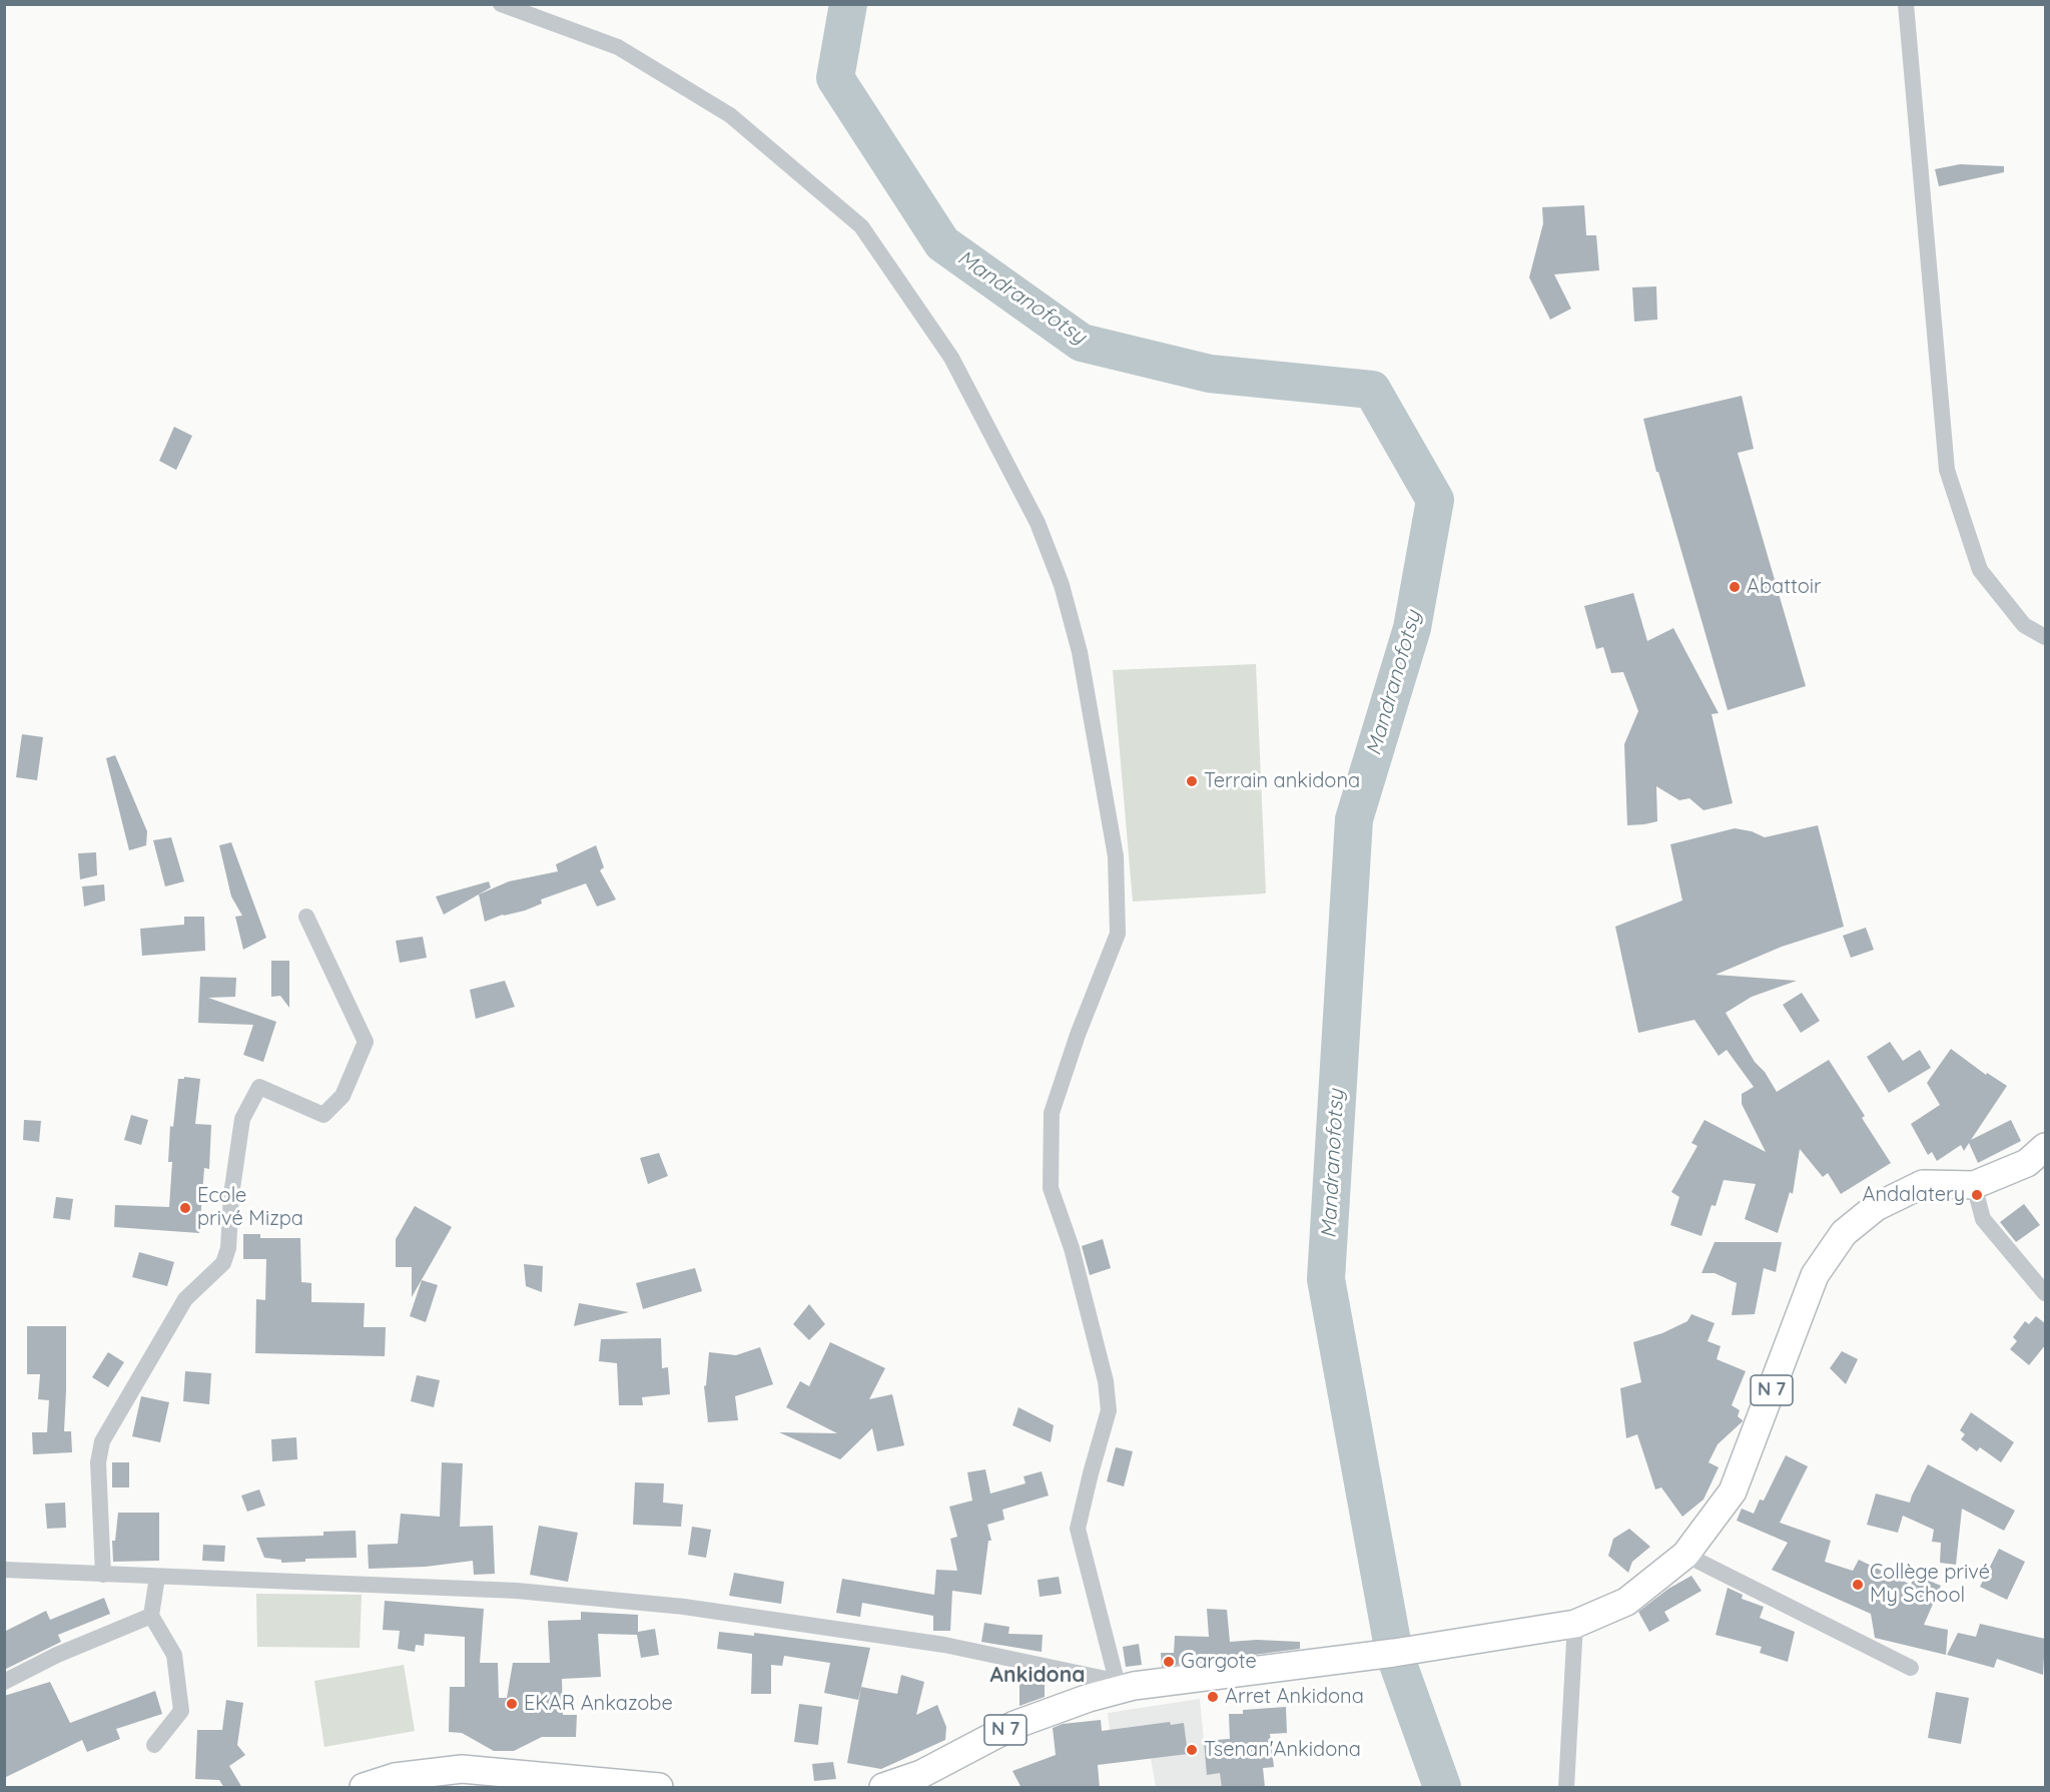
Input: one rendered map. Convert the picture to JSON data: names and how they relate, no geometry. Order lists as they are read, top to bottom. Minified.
{"streets":{"main road":["N 7"]},"districts":["Ankidona"],"water":["Mandranofotsy"],"places":["Abattoir","Terrain ankidona","Andalatery","Ecole privé Mizpa","Collège privé My School","Gargote","Arret Ankidona","EKAR Ankazobe","Tsenan'Ankidona"]}
